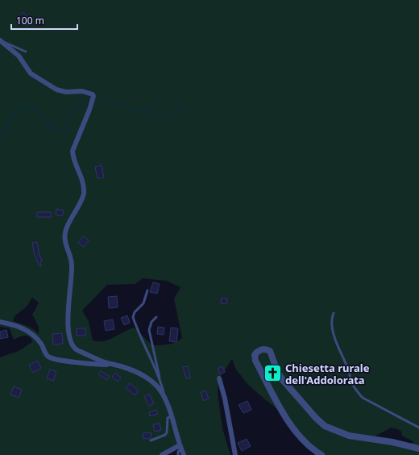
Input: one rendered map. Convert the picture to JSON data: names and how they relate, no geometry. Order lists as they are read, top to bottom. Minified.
{"places":{"church":["Chiesetta rurale dell'Addolorata"]},"scale_bar":"100 m"}
